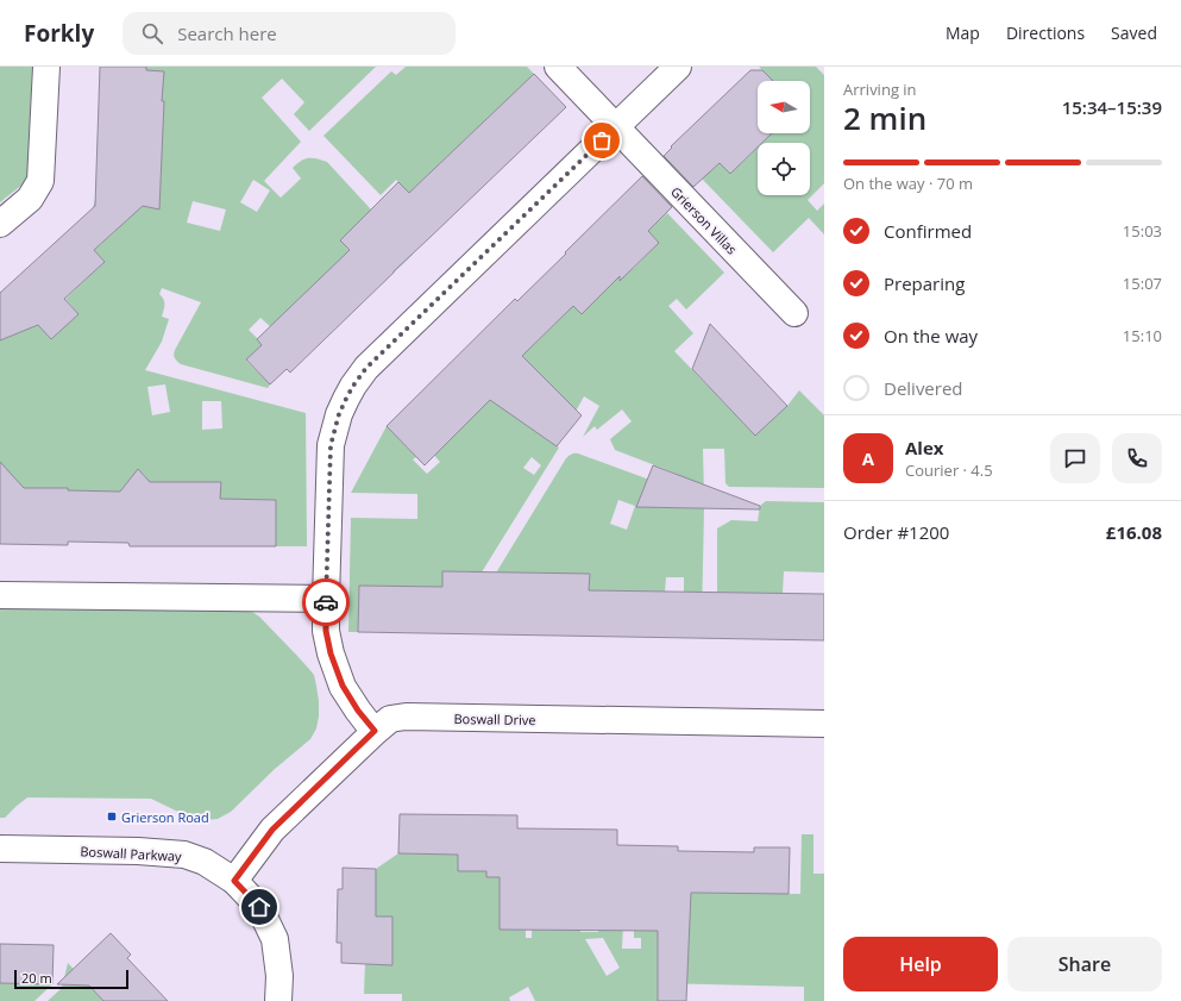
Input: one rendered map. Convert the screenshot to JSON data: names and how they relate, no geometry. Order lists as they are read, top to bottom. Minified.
{"streets":{"street":["Grierson Villas","Boswall Drive","Boswall Parkway"]},"crossings":[["Boswall Drive","Boswall Parkway"]],"places":{"transit":["Grierson Road"]},"scale_bar":"20 m","north":"left","page":{"header":"Forkly","search":"Search here","nav":["Map","Directions","Saved"],"heading":["2 min","Arriving in","15:34–15:39"],"panel":["Alex","Courier · 4.5","Order #1200","£16.08"],"bar":"On the way · 70 m","list":[["Confirmed","15:03"],["Preparing","15:07"],["On the way","15:10"],"Delivered"],"round":"A","buttons":["Help","Share"],"scale":"20 m"}}
